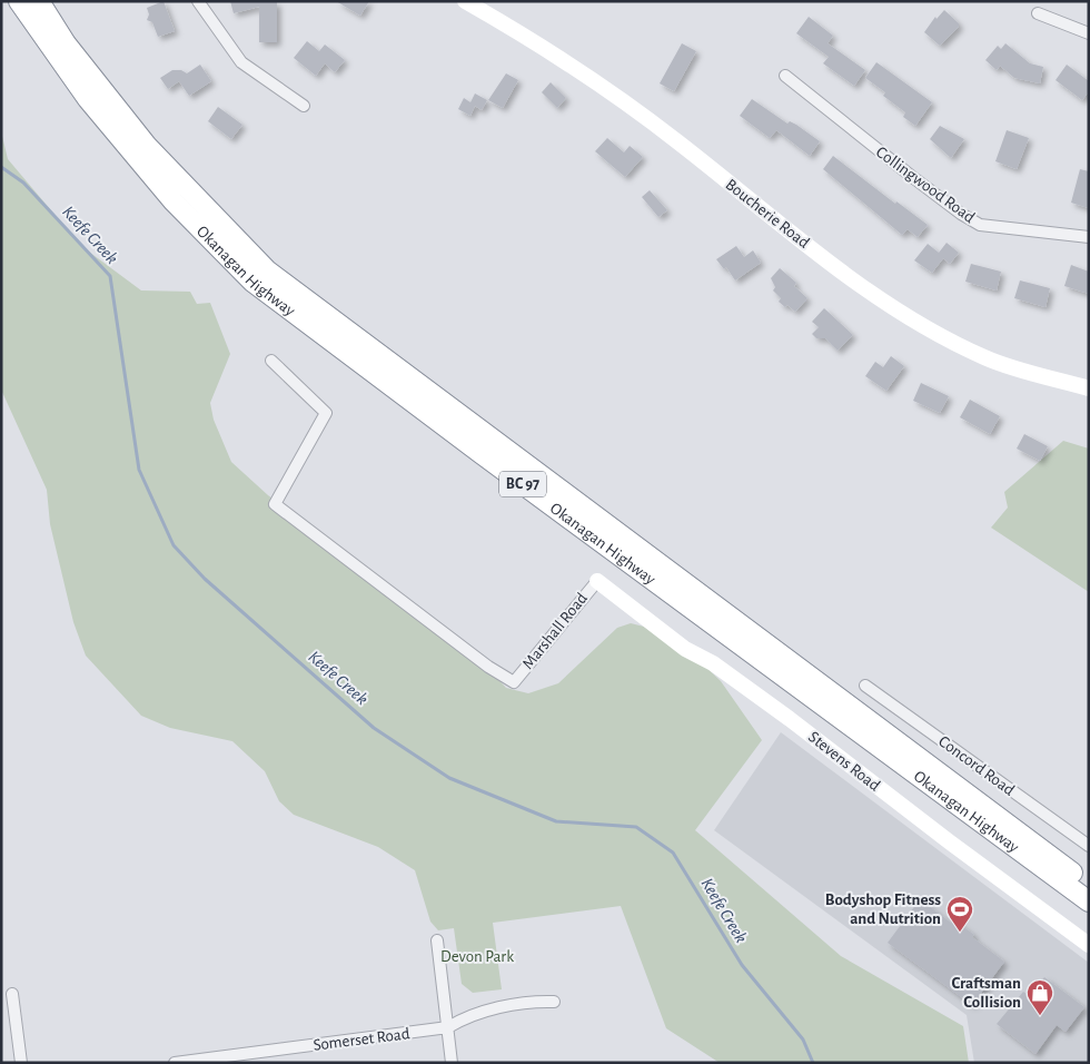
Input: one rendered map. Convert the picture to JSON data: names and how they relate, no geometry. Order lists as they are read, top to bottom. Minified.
{"streets":{"highway":["Okanagan Highway","BC 97"],"main road":["Boucherie Road","Stevens Road"],"street":["Collingwood Road","Marshall Road","Concord Road","Somerset Road"]},"crossings":[["Marshall Road","Stevens Road"]],"water":["Keefe Creek"],"parks":["Devon Park"],"places":{"sports":["Bodyshop Fitness and Nutrition"],"shop":["Craftsman Collision"]}}
